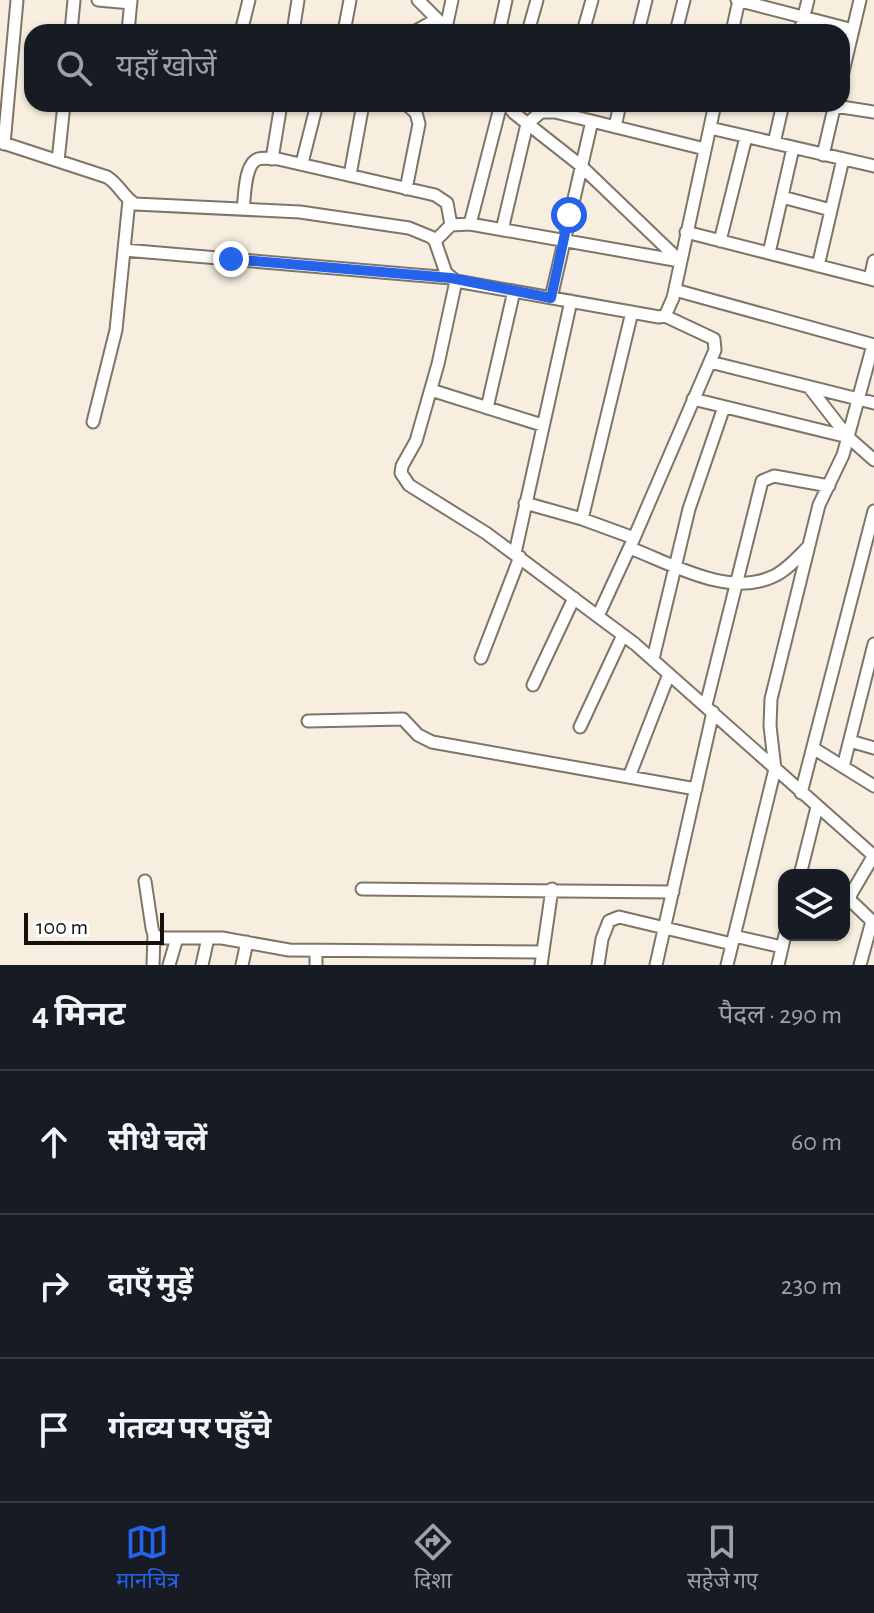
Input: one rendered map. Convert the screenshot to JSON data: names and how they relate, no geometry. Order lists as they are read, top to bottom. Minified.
{"scale_bar":"100 m","page":{"search":"यहाँ खोजें","scale":"100 m","heading":["4 मिनट","पैदल · 290 m"],"list":[["सीधे चलें","60 m"],["दाएँ मुड़ें","230 m"],"गंतव्य पर पहुँचे"],"nav":["मानचित्र","दिशा","सहेजे गए"]}}
